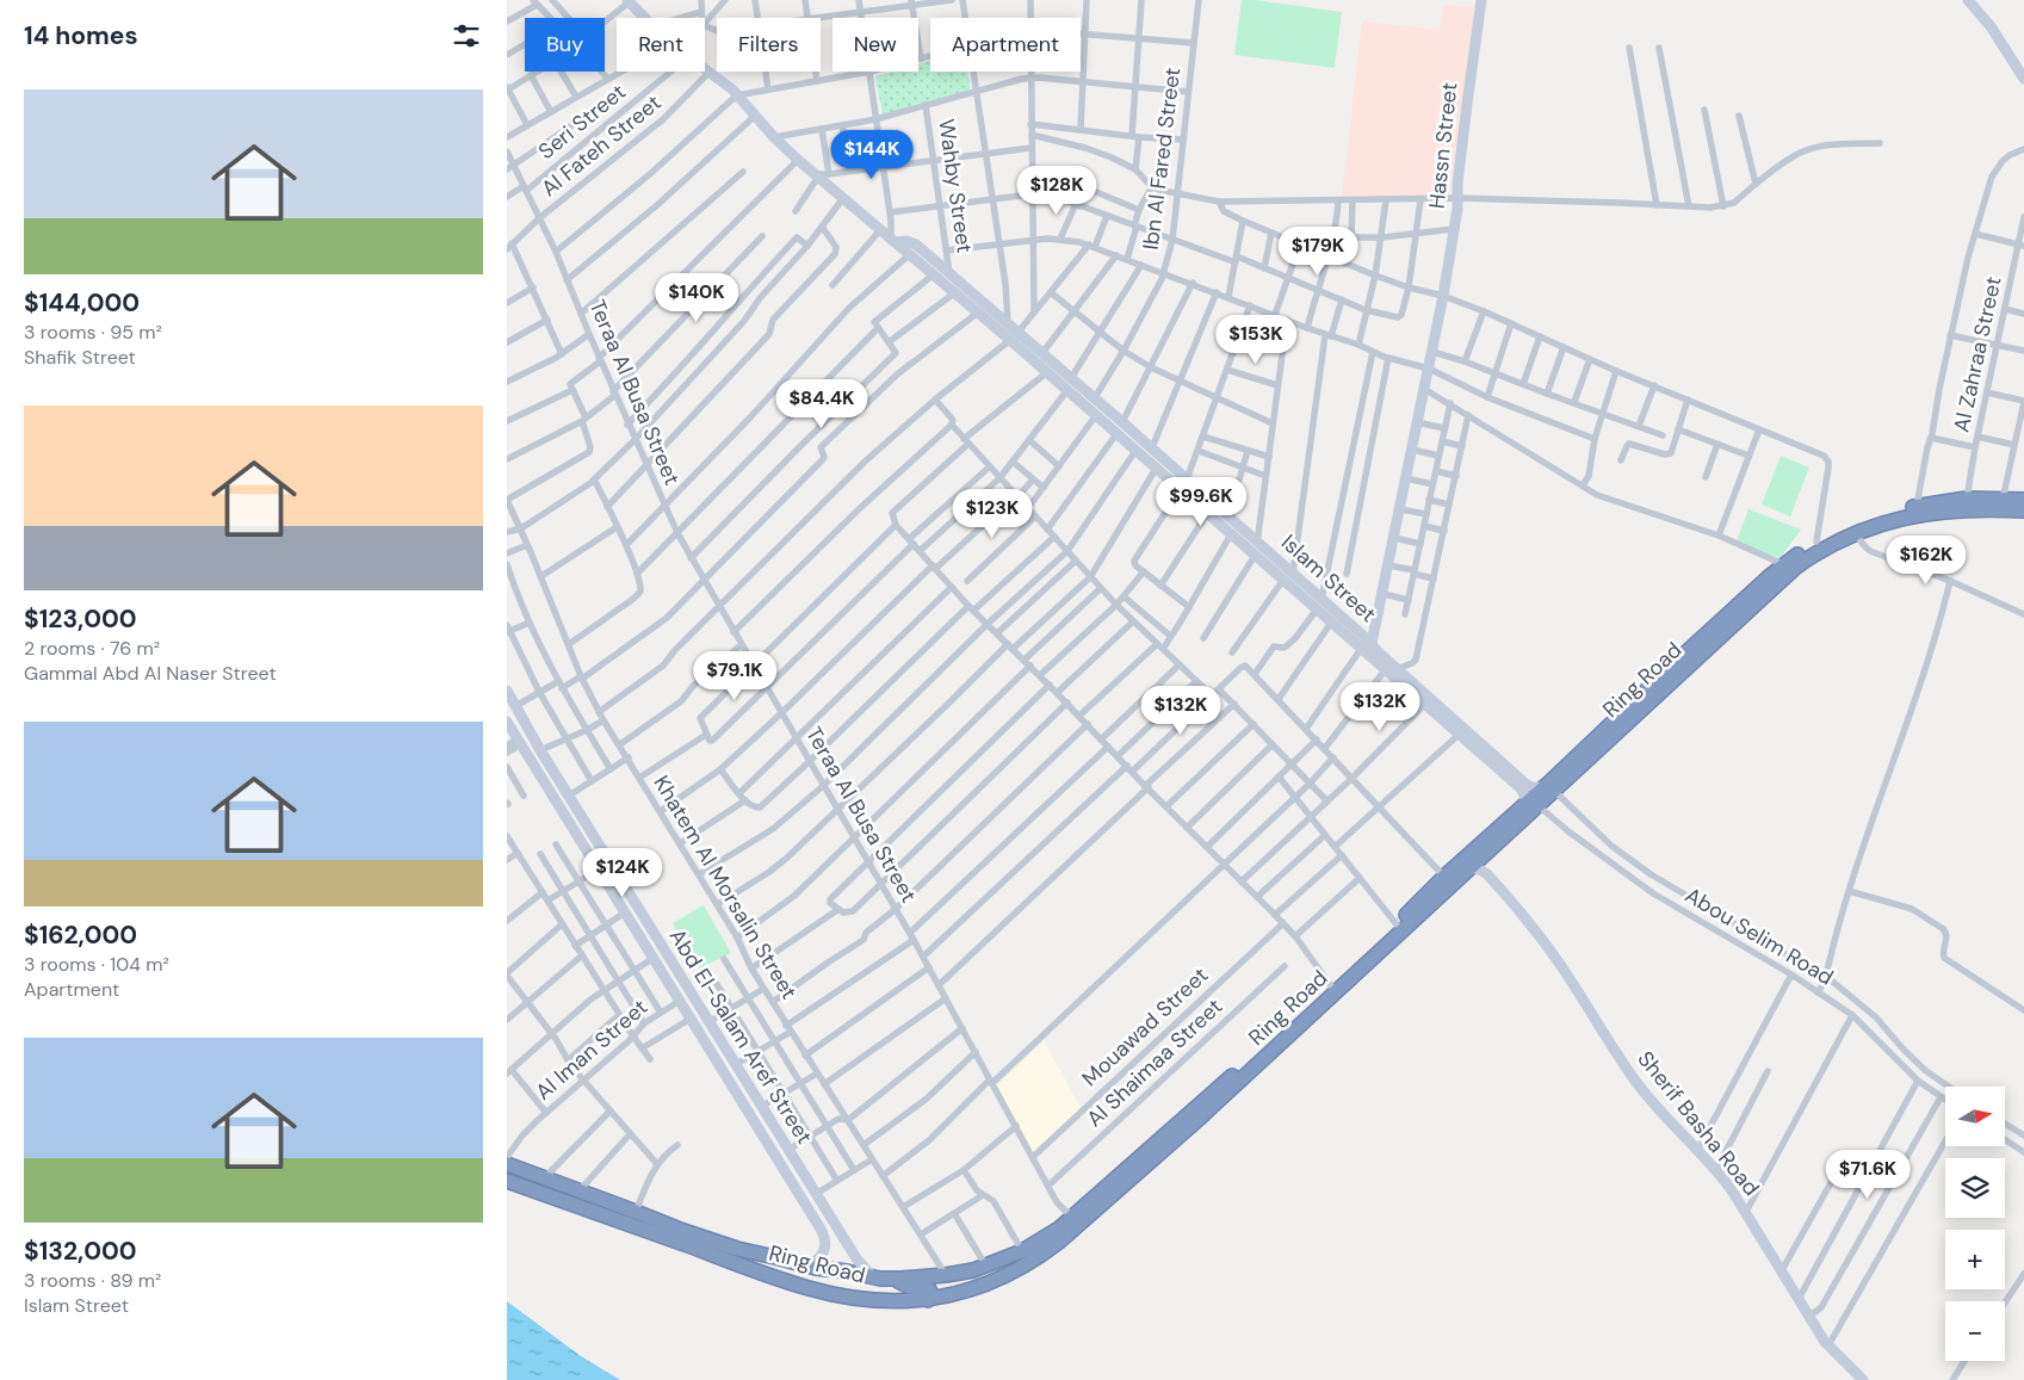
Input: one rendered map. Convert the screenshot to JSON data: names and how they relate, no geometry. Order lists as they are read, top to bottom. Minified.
{"streets":{"highway":["Ring Road"],"street":["Seri Street","Al Fateh Street","Hassn Street","Ibn Al Fared Street","Wahby Street","Al Zahraa Street","Teraa Al Busa Street","Islam Street","Khatem Al Morsalin Street","Abou Selim Road","Mouawad Street","Abd El-Salam Aref Street","Al Iman Street","Al Shaimaa Street","Sherif Basha Road"]},"crossings":[["Seri Street","Teraa Al Busa Street"],["Al Fateh Street","Teraa Al Busa Street"],["Al Fateh Street","Islam Street"],["Hassn Street","Islam Street"],["Ibn Al Fared Street","Islam Street"],["Wahby Street","Islam Street"],["Al Zahraa Street","Ring Road"],["Teraa Al Busa Street","Mouawad Street"],["Teraa Al Busa Street","Al Shaimaa Street"],["Islam Street","Ring Road"],["Islam Street","Abou Selim Road"],["Ring Road","Khatem Al Morsalin Street"],["Ring Road","Abou Selim Road"],["Ring Road","Abd El-Salam Aref Street"],["Ring Road","Sherif Basha Road"],["Abd El-Salam Aref Street","Al Iman Street"]],"north":"right","page":{"heading":"14 homes","chip":["Buy","Rent","Filters","New","Apartment"],"list":[{"name":"$144,000","note":"3 rooms · 95 m² · Shafik Street"},{"name":"$123,000","note":"2 rooms · 76 m² · Gammal Abd Al Naser Street"},{"name":"$162,000","note":"3 rooms · 104 m² · Apartment"},{"name":"$132,000","note":"3 rooms · 89 m² · Islam Street"}],"price":["$144K","$128K","$179K","$140K","$153K","$84.4K","$99.6K","$123K","$162K","$79.1K","$132K","$132K","$124K","$71.6K"],"map_buttons":["+","−"]}}
